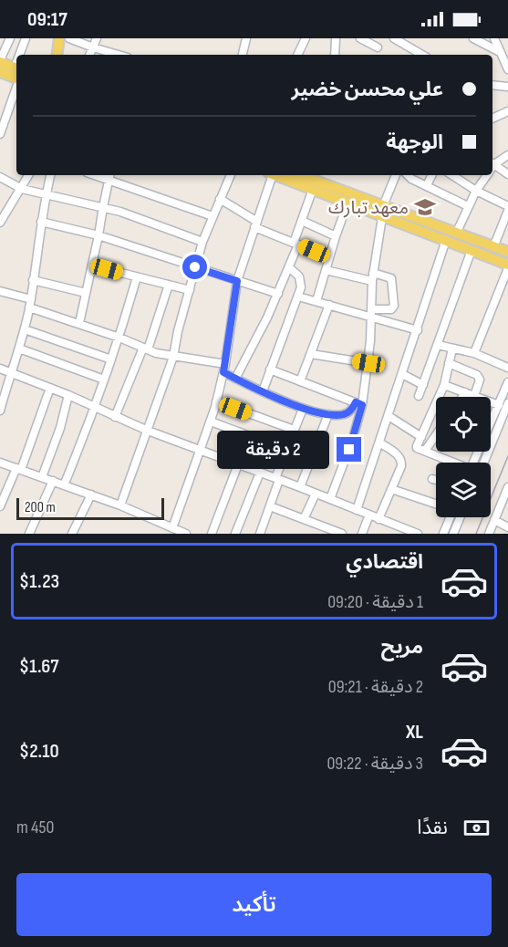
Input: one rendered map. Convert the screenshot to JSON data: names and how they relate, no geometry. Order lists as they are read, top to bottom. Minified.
{"places":{"school or university":["معهد تبارك"]},"scale_bar":"200 m","page":{"status":"09:17","banner":["علي محسن خضير","الوجهة"],"bubble":"2 دقيقة","scale":"200 m","list":[{"name":"اقتصادي","note":"1 دقيقة · 09:20","value":"$1.23"},{"name":"مريح","note":"2 دقيقة · 09:21","value":"$1.67"},{"name":"XL","note":"3 دقيقة · 09:22","value":"$2.10"}],"pay":["نقدًا","450 m"],"buttons":"تأكيد"}}
